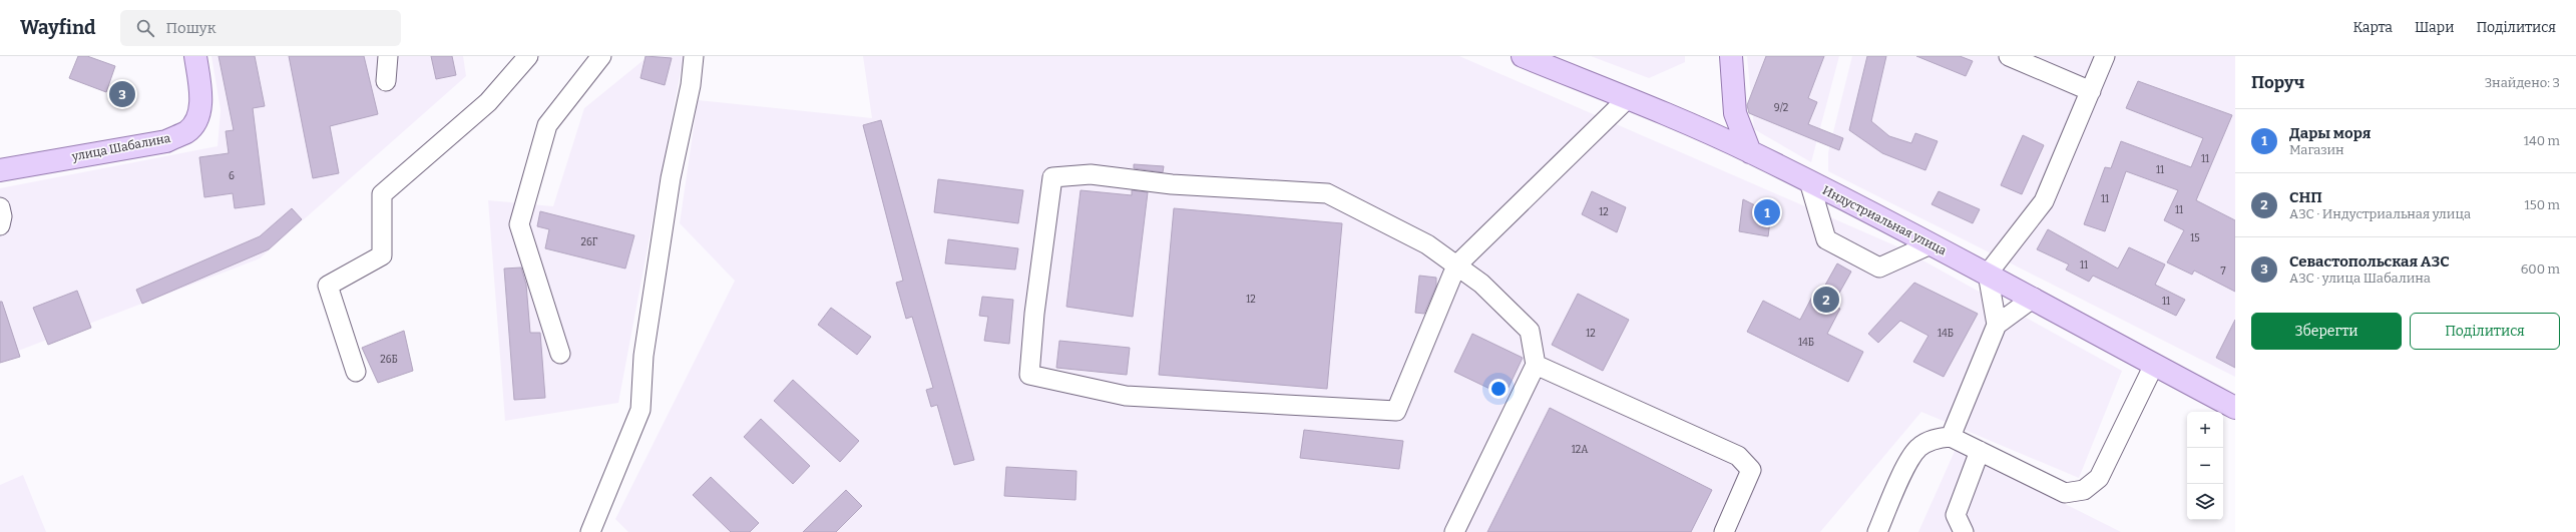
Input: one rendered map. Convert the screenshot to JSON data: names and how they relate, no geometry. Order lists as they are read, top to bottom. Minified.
{"streets":{"main road":["улица Шабалина","Индустриальная улица"]},"house_numbers":["9/2","11","11","6","11","11","12","15","26Г","11","7","12","11","12","14Б","14Б","26Б","12А"],"page":{"header":"Wayfind","search":"Пошук","nav":["Карта","Шари","Поділитися"],"heading":["Поруч","Знайдено: 3"],"pins":["3","1","2"],"list":[{"mark":"1","name":"Дары моря","note":"Магазин","value":"140 m"},{"mark":"2","name":"СНП","note":"АЗС · Индустриальная улица","value":"150 m"},{"mark":"3","name":"Севастопольская АЗС","note":"АЗС · улица Шабалина","value":"600 m"}],"buttons":["Зберегти","Поділитися"],"map_buttons":["+","−"]}}
